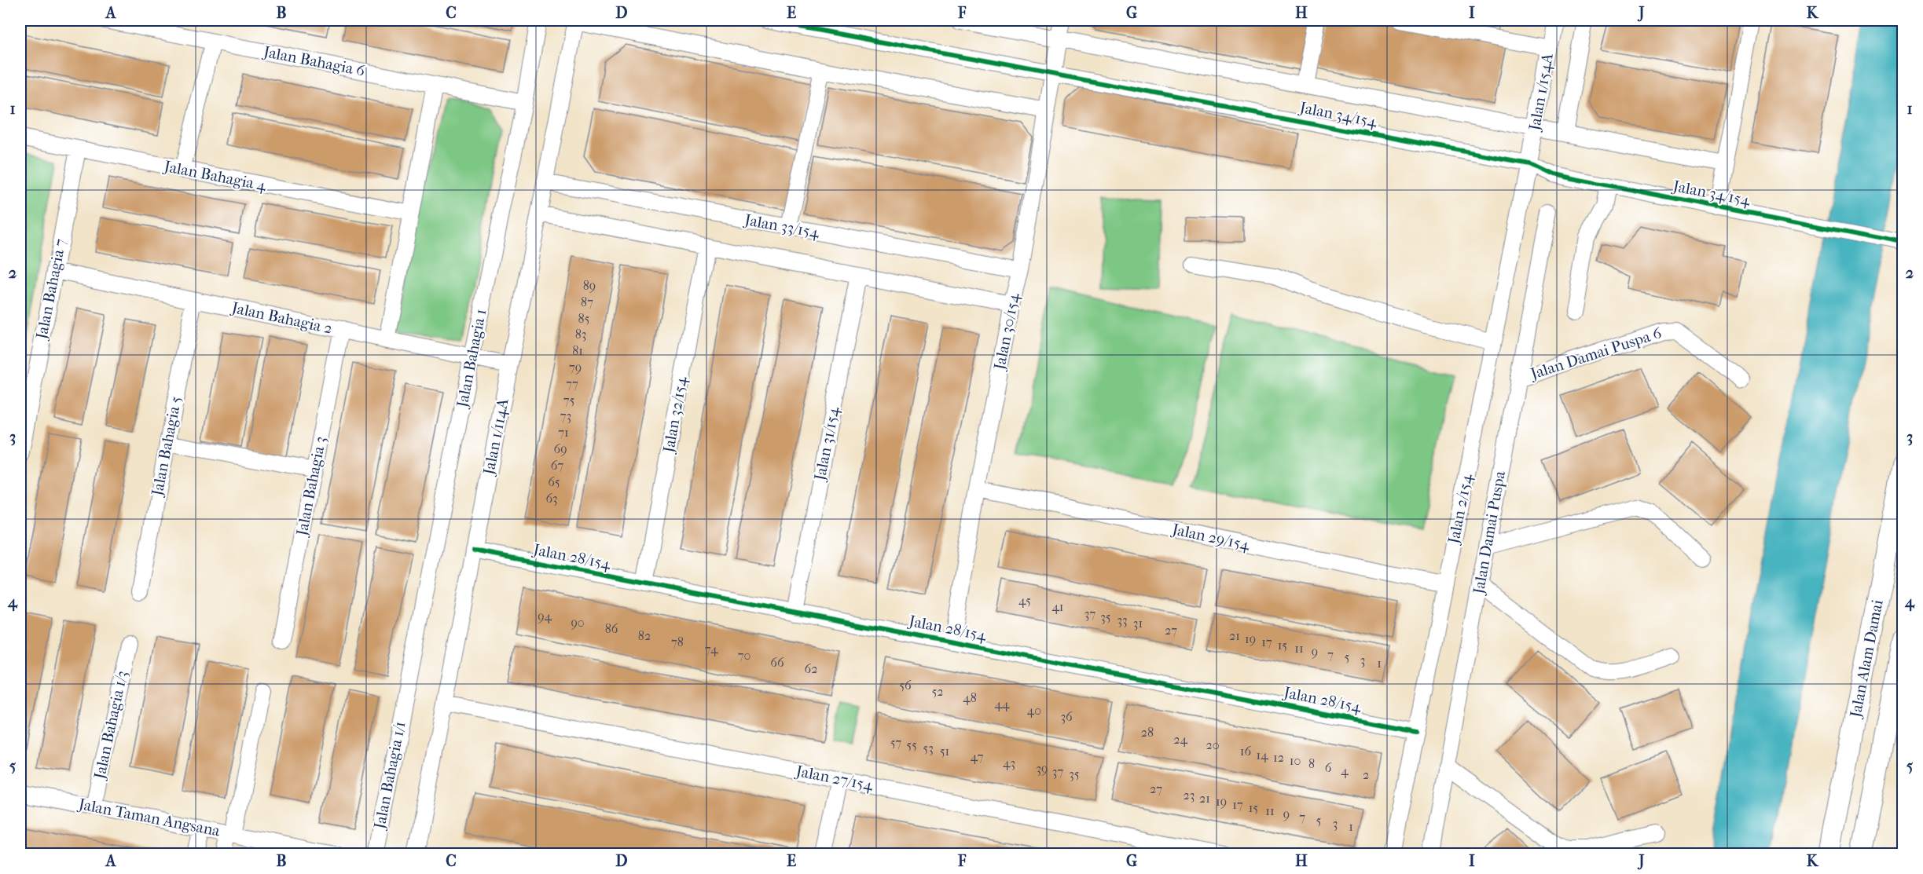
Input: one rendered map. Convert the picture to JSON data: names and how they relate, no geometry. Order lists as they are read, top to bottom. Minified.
{"streets":{"main road":["Jalan Alam Damai"],"street":["Jalan Bahagia 6","Jalan 1/154A","Jalan 34/154","Jalan Bahagia 4","Jalan 33/154","Jalan Bahagia 7","Jalan Bahagia 2","Jalan 30/154","Jalan Damai Puspa 6","Jalan Bahagia 1","Jalan 32/154","Jalan 1/114A","Jalan 31/154","Jalan Bahagia 5","Jalan Bahagia 3","Jalan 2/154","Jalan Damai Puspa","Jalan 29/154","Jalan 28/154","Jalan Bahagia 1/3","Jalan Bahagia 1/1","Jalan 27/154","Jalan Taman Angsana"]},"crossings":[["Jalan Bahagia 6","Jalan Bahagia 1"],["Jalan 1/154A","Jalan 34/154"],["Jalan 1/154A","Jalan 2/154"],["Jalan 34/154","Jalan 30/154"],["Jalan 34/154","Jalan 2/154"],["Jalan Bahagia 4","Jalan Bahagia 7"],["Jalan 33/154","Jalan 30/154"],["Jalan 33/154","Jalan 1/114A"],["Jalan Bahagia 7","Jalan Bahagia 2"],["Jalan Bahagia 2","Jalan Bahagia 1"],["Jalan Bahagia 2","Jalan 1/114A"],["Jalan Bahagia 2","Jalan Bahagia 5"],["Jalan Bahagia 2","Jalan Bahagia 3"],["Jalan 30/154","Jalan 29/154"],["Jalan 30/154","Jalan 28/154"],["Jalan Damai Puspa 6","Jalan Damai Puspa"],["Jalan Bahagia 1","Jalan Bahagia 1/1"],["Jalan 32/154","Jalan 28/154"],["Jalan 1/114A","Jalan 28/154"],["Jalan 1/114A","Jalan 27/154"],["Jalan 31/154","Jalan 28/154"],["Jalan 2/154","Jalan 29/154"],["Jalan 2/154","Jalan 28/154"],["Jalan Bahagia 1/3","Jalan Taman Angsana"]],"house_numbers":["89","87","85","83","81","79","77","75","73","71","69","67","65","63","45","41","37","94","35","33","90","31","86","27","82","21","19","78","17","15","11","74","9","7","70","5","3","66","1","62","56","52","48","44","40","36","28","24","57","55","20","53","51","16","14","47","12","10","43","8","6","39","4","37","35","2","27","23","21","19","17","15","11","9","7","5","3","1"],"grid":{"columns":["A","B","C","D","E","F","G","H","I","J","K"],"rows":["1","2","3","4","5"]}}
